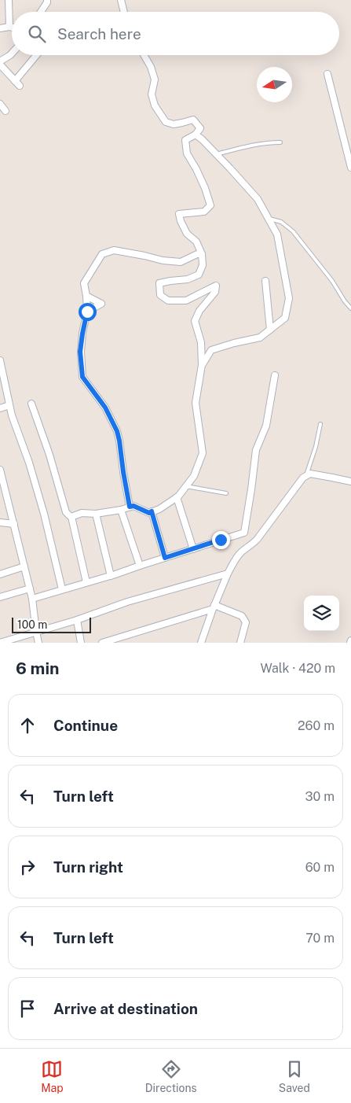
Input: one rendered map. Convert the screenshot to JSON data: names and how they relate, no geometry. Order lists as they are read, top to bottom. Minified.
{"scale_bar":"100 m","north":"left","page":{"search":"Search here","scale":"100 m","heading":["6 min","Walk · 420 m"],"list":[["Continue","260 m"],["Turn left","30 m"],["Turn right","60 m"],["Turn left","70 m"],"Arrive at destination"],"nav":["Map","Directions","Saved"]}}
